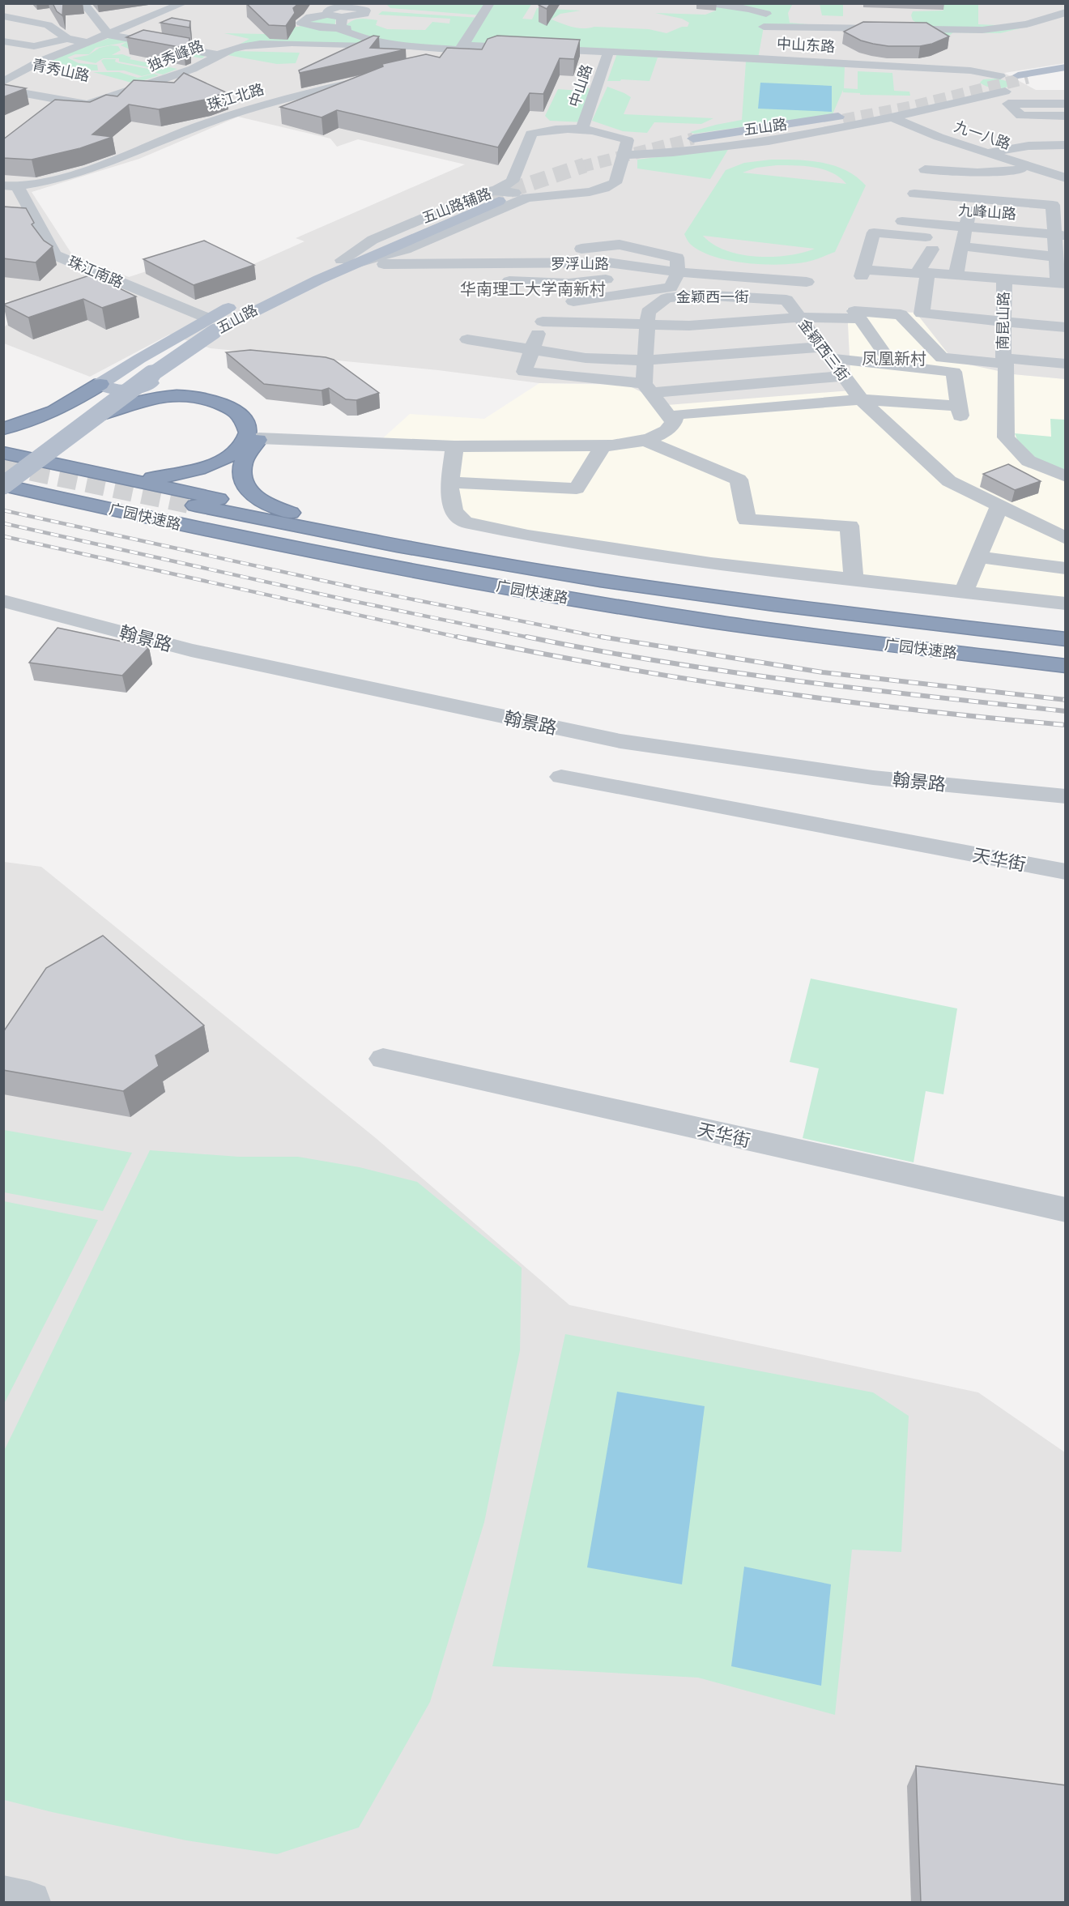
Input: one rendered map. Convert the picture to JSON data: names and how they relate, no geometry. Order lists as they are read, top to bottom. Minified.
{"streets":{"highway":["广园快速路"],"main road":["五山路"],"street":["中山东路","独秀峰路","青秀山路","中山路","珠江北路","九一八路","五山路辅路","罗浮山路","珠江南路","金颖西一街","南昆山路","金颖西三街","翰景路","天华街"]},"crossings":[["中山东路","独秀峰路"],["中山东路","中山路"],["独秀峰路","青秀山路"],["珠江北路","珠江南路"],["五山路","五山路辅路"],["五山路","罗浮山路"],["五山路","珠江南路"],["五山路","广园快速路"],["五山路辅路","罗浮山路"],["金颖西一街","金颖西三街"]],"districts":["华南理工大学南新村","凤凰新村"]}
